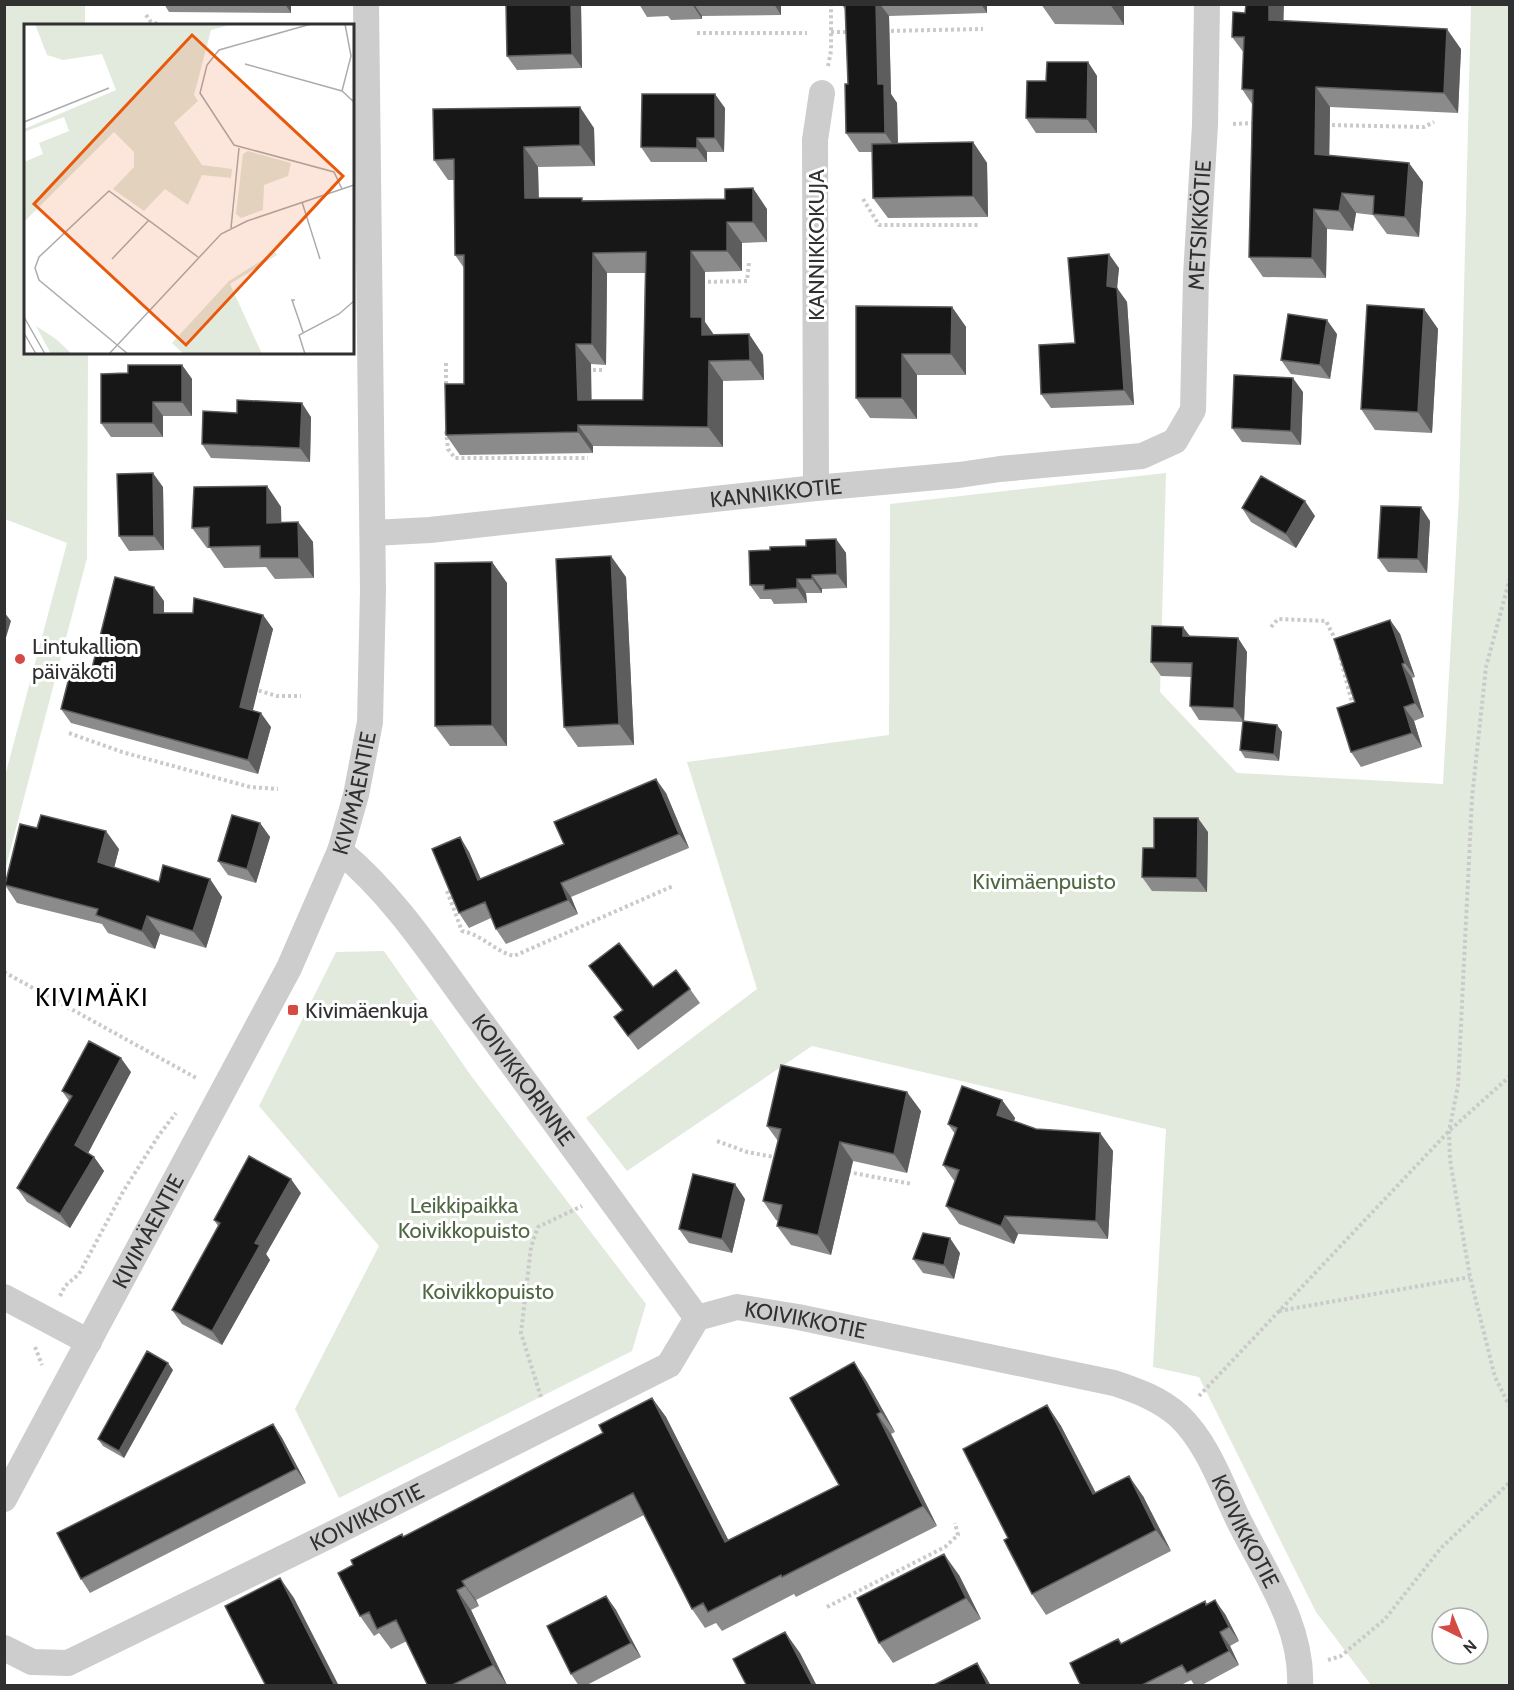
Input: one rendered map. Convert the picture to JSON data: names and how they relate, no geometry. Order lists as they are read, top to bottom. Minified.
{"streets":{"street":["METSIKKÖTIE","KANNIKKOKUJA","KANNIKKOTIE","KIVIMÄENTIE","KOIVIKKORINNE","KOIVIKKOTIE"]},"crossings":[["METSIKKÖTIE","KANNIKKOTIE"],["KANNIKKOKUJA","KANNIKKOTIE"],["KANNIKKOTIE","KIVIMÄENTIE"],["KIVIMÄENTIE","KOIVIKKORINNE"],["KOIVIKKORINNE","KOIVIKKOTIE"]],"districts":["KIVIMÄKI"],"parks":["Kivimäenpuisto","Leikkipaikka Koivikkopuisto","Koivikkopuisto"],"places":{"other":["Lintukallion päiväkoti"],"transit":["Kivimäenkuja"]},"north":"bottom right"}
